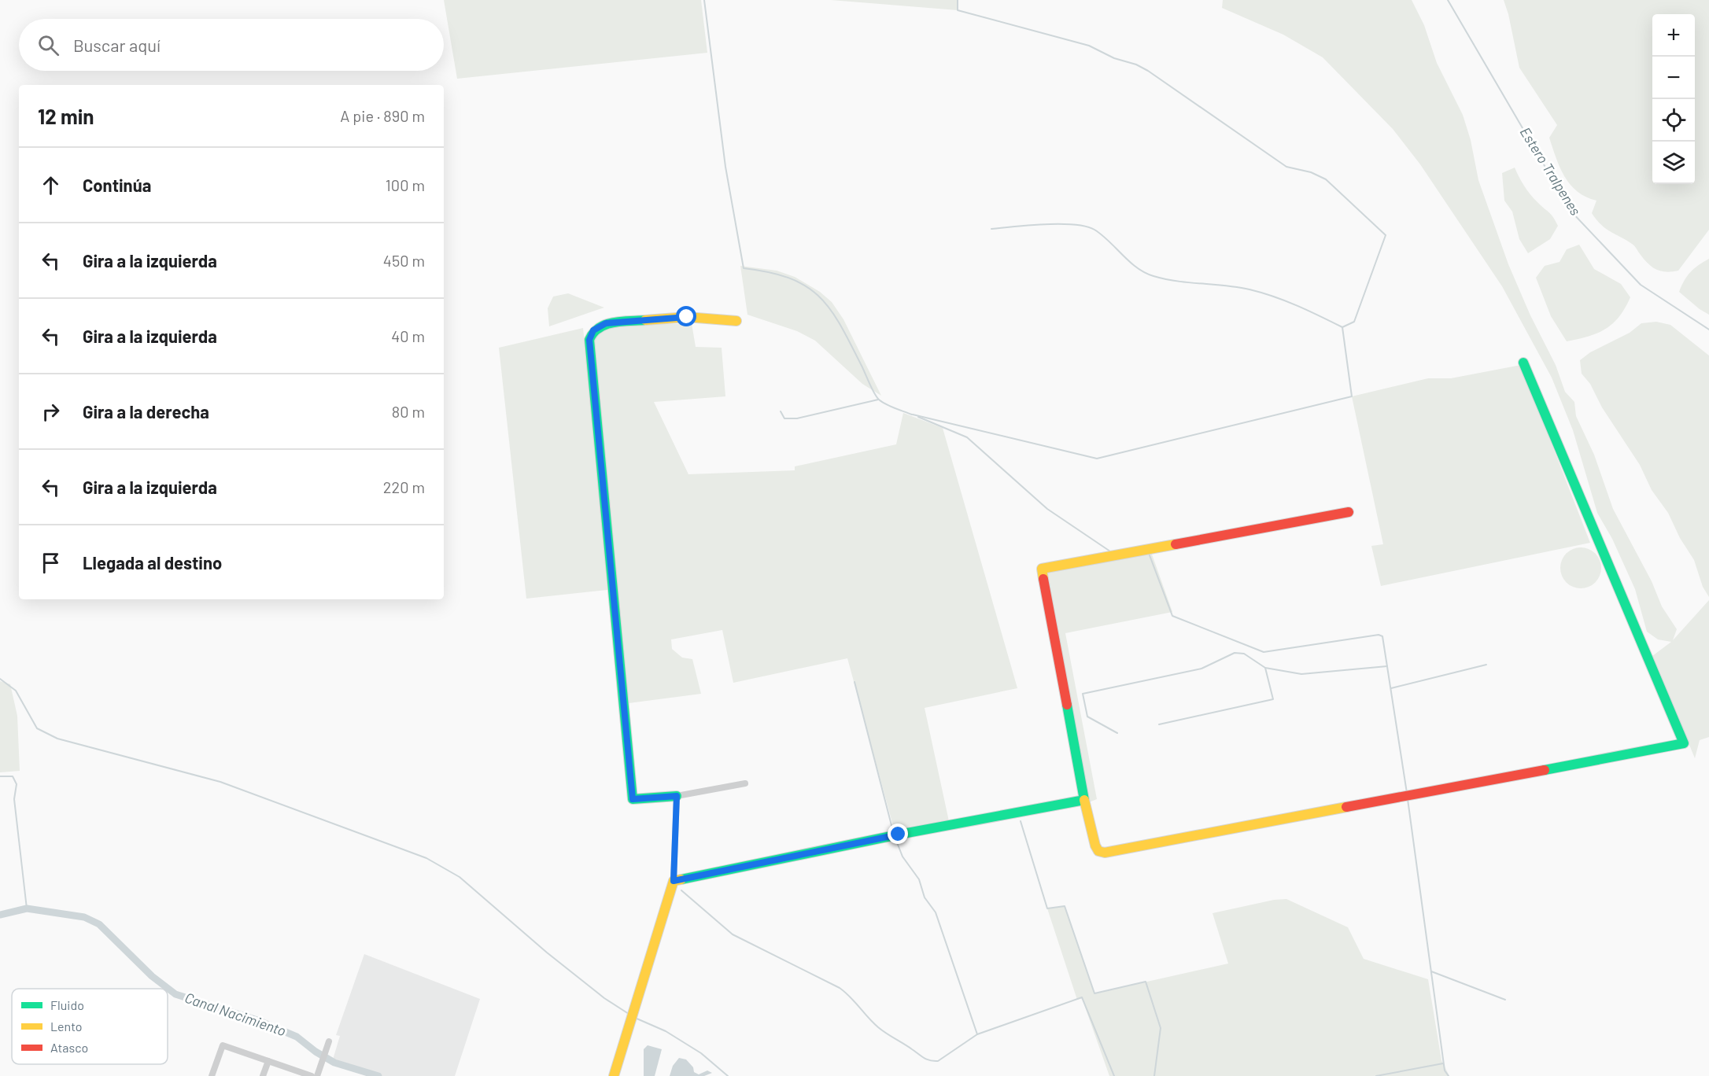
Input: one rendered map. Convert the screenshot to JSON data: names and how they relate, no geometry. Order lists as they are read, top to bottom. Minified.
{"water":["Estero Tralpenes","Canal Nacimiento"],"legend":["Fluido","Lento","Atasco"],"page":{"map_buttons":["+","−"],"search":"Buscar aquí","heading":["12 min","A pie · 890 m"],"list":[["Continúa","100 m"],["Gira a la izquierda","450 m"],["Gira a la izquierda","40 m"],["Gira a la derecha","80 m"],["Gira a la izquierda","220 m"],"Llegada al destino"]}}
